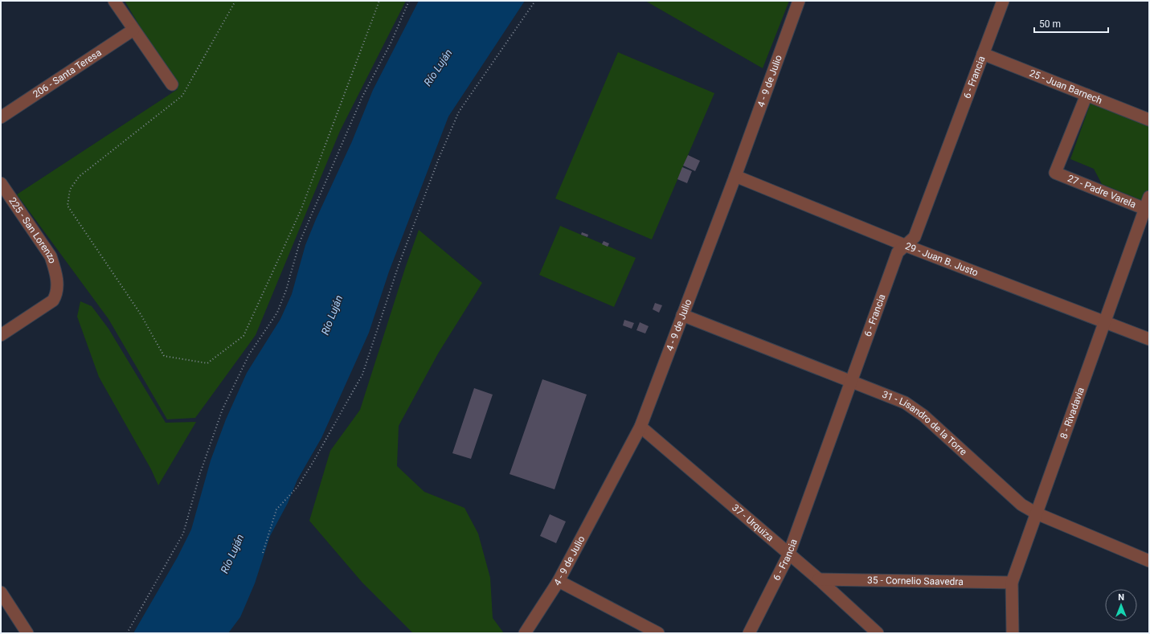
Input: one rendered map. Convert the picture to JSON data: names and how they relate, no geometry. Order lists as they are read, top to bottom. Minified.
{"streets":{"street":["206 - Santa Teresa","6 - Francia","4 - 9 de Julio","25 - Juan Barnech","27 - Padre Varela","225 - San Lorenzo","29 - Juan B. Justo","8 - Rivadavia","31 - Lisandro de la Torre","37 - Urquiza","35 - Cornelio Saavedra"]},"crossings":[["6 - Francia","25 - Juan Barnech"],["6 - Francia","29 - Juan B. Justo"],["6 - Francia","31 - Lisandro de la Torre"],["6 - Francia","37 - Urquiza"],["4 - 9 de Julio","29 - Juan B. Justo"],["4 - 9 de Julio","31 - Lisandro de la Torre"],["4 - 9 de Julio","37 - Urquiza"],["25 - Juan Barnech","27 - Padre Varela"],["27 - Padre Varela","8 - Rivadavia"],["29 - Juan B. Justo","8 - Rivadavia"],["8 - Rivadavia","31 - Lisandro de la Torre"],["8 - Rivadavia","35 - Cornelio Saavedra"],["37 - Urquiza","35 - Cornelio Saavedra"]],"water":["Río Luján"],"scale_bar":"50 m","north":"top"}
